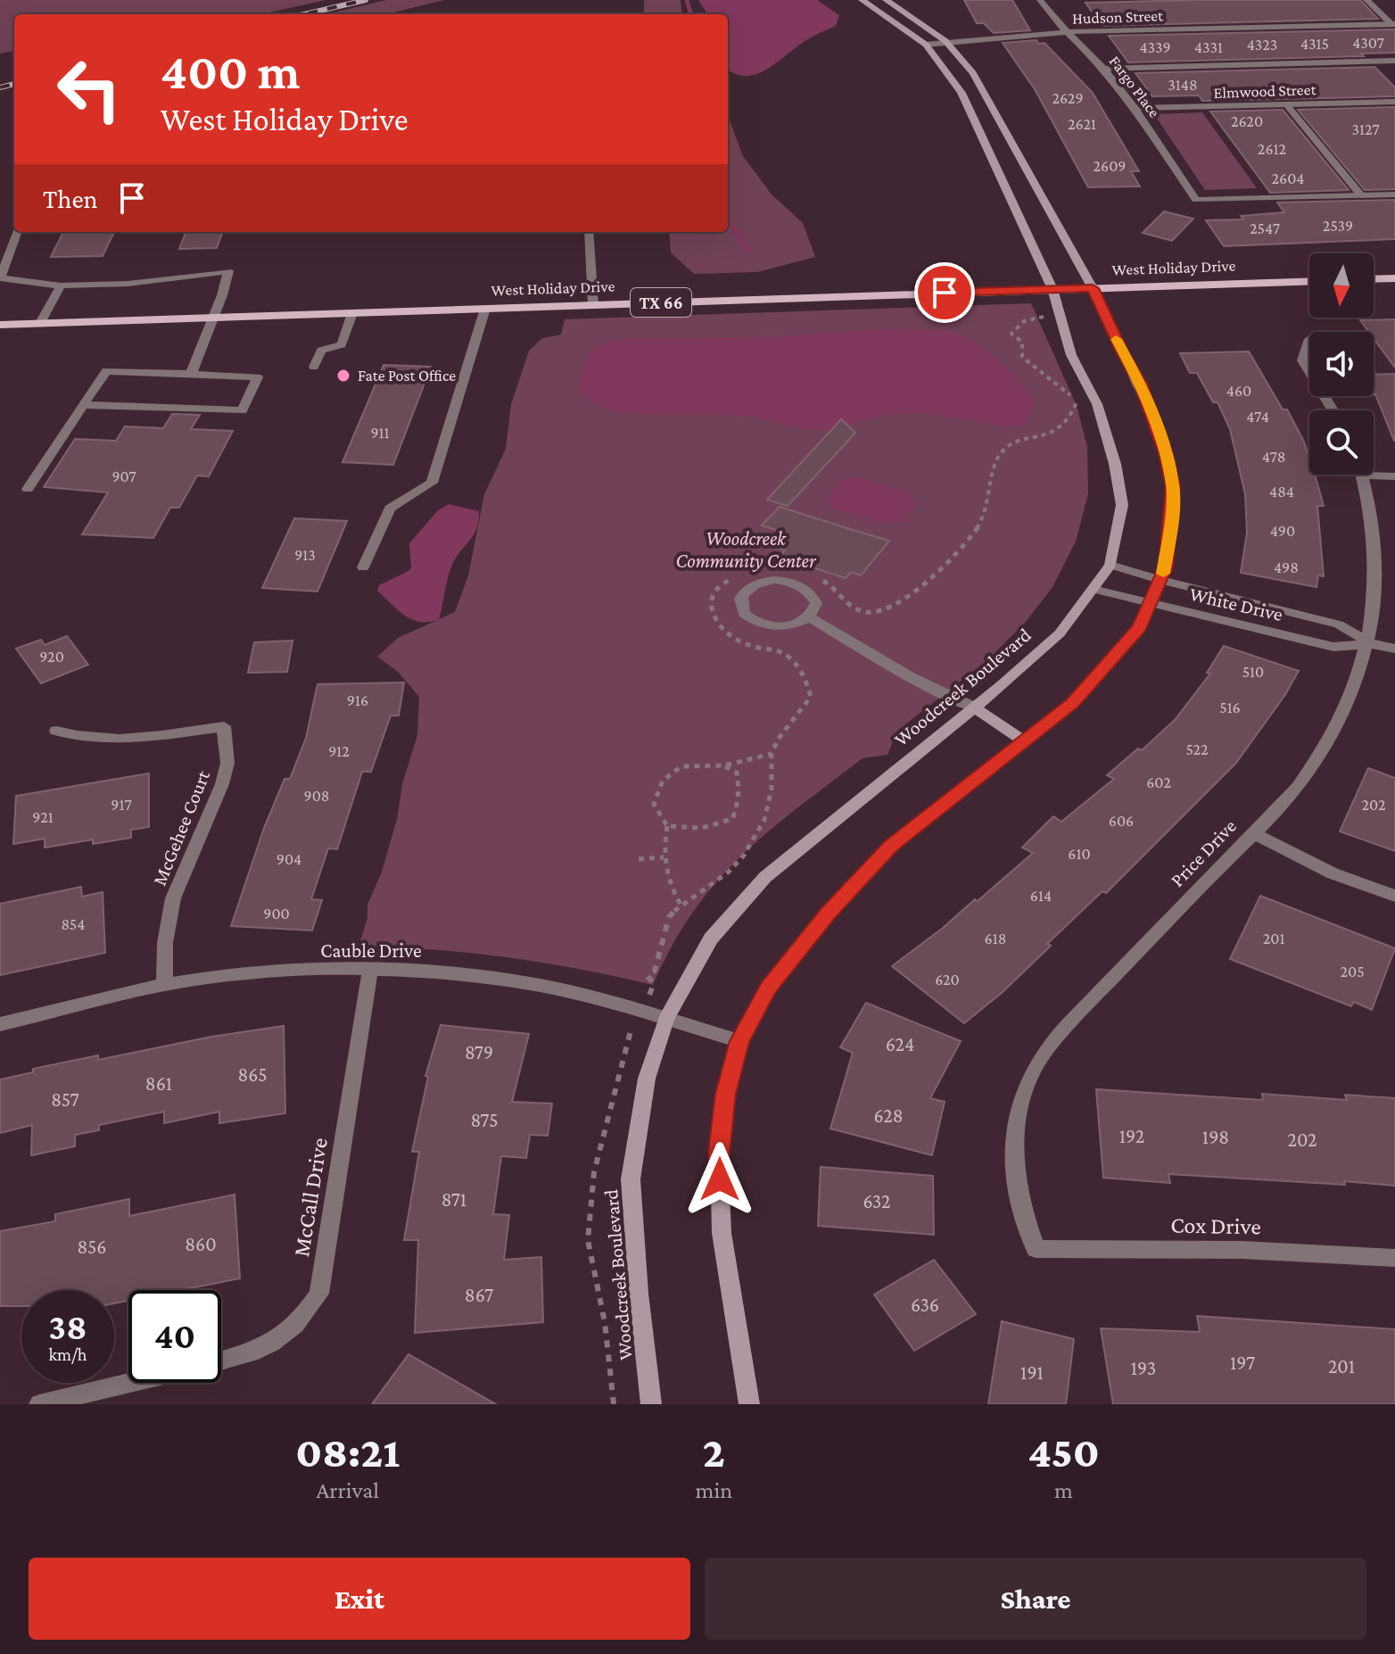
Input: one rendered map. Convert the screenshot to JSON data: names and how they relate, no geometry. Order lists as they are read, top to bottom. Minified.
{"streets":{"main road":["West Holiday Drive","TX 66"],"street":["Hudson Street","Fargo Place","Elmwood Street","White Drive","Woodcreek Boulevard","McGehee Court","Price Drive","Cauble Drive","McCall Drive","Cox Drive"]},"crossings":[["Hudson Street","Fargo Place"],["Hudson Street","Woodcreek Boulevard"],["Fargo Place","Elmwood Street"],["West Holiday Drive","Woodcreek Boulevard"],["White Drive","Woodcreek Boulevard"],["White Drive","Price Drive"],["Woodcreek Boulevard","Cauble Drive"],["McGehee Court","Cauble Drive"],["Price Drive","Cox Drive"],["Cauble Drive","McCall Drive"]],"parks":["Woodcreek Community Center"],"places":["Fate Post Office"],"house_numbers":["4307","4315","4323","4339","4331","3148","2629","2620","2621","3127","2612","2609","2604","2539","2547","460","474","911","478","907","484","490","913","498","920","510","916","516","522","912","602","908","917","202","921","606","610","904","614","900","854","618","201","205","620","624","879","865","861","857","628","875","192","198","202","871","632","860","856","867","636","197","201","193","191"],"north":"bottom","page":{"turn":["400 m","West Holiday Drive"],"then":"Then","speed":"38 km/h","limit":"40","eta":["08:21","Arrival","2","min","450","m"],"buttons":["Exit","Share"]}}
